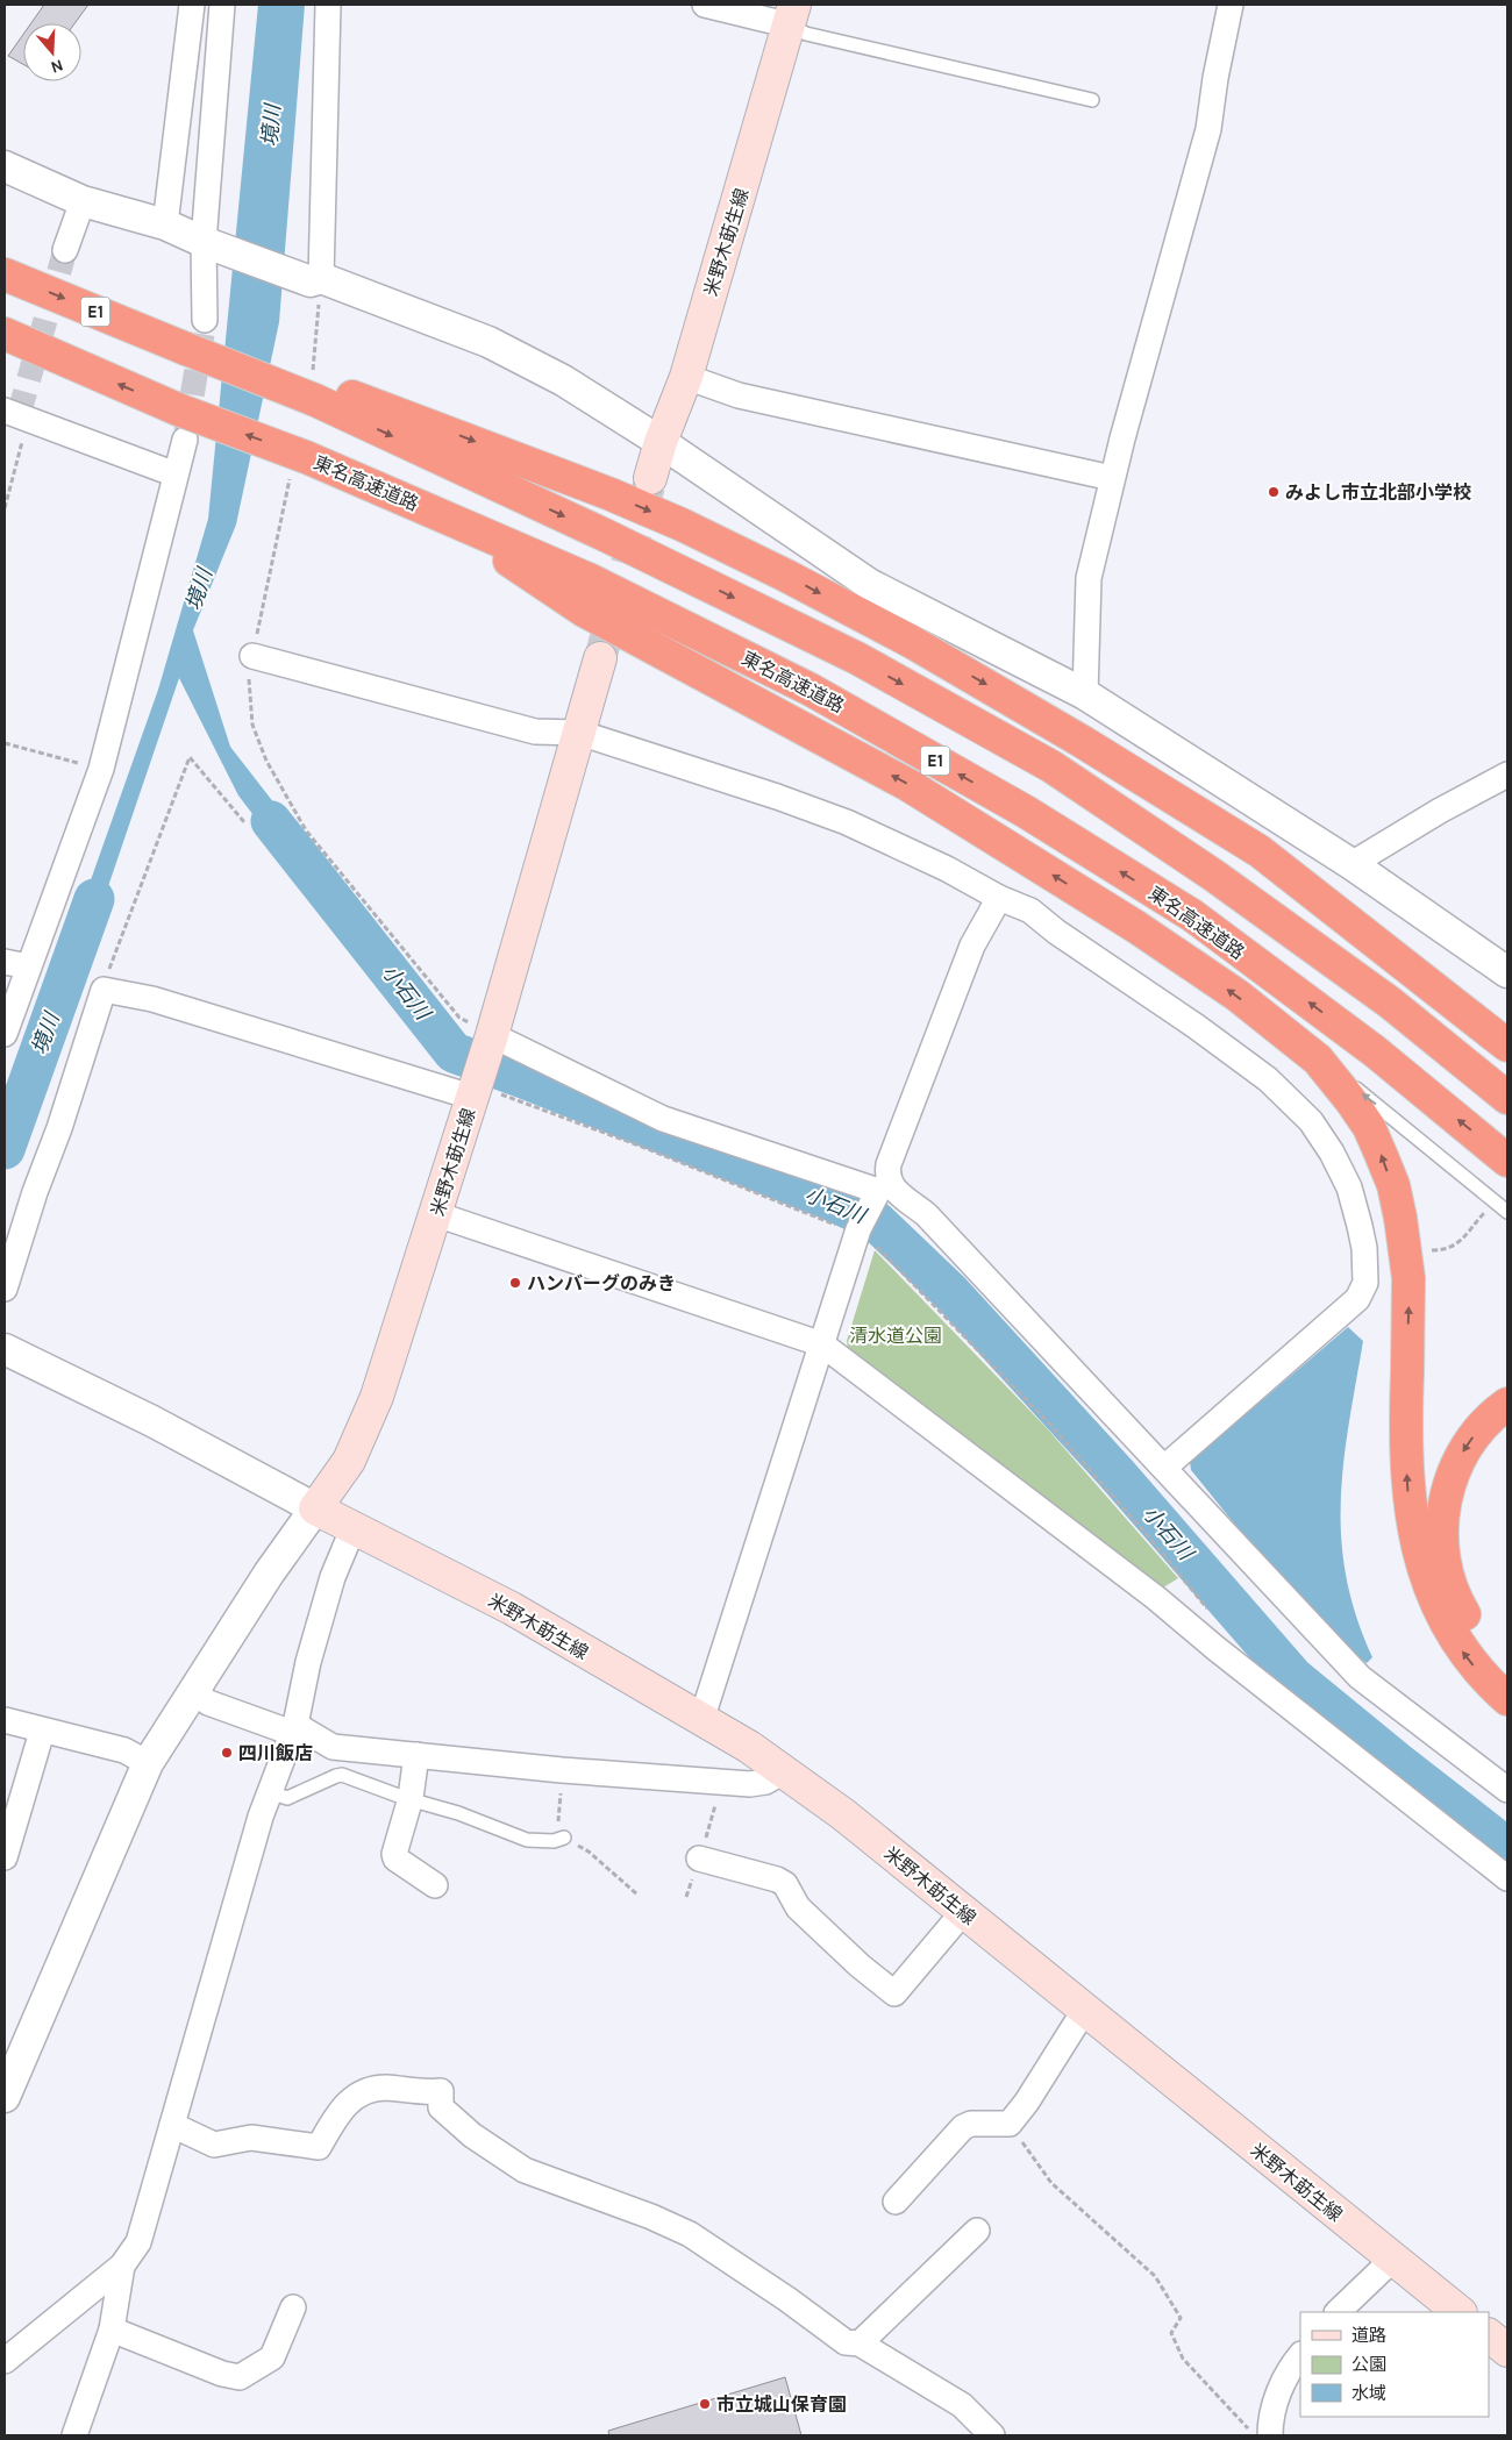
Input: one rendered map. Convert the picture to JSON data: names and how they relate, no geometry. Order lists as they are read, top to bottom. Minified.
{"streets":{"highway":["E1","東名高速道路"],"main road":["米野木莇生線"]},"water":["境川","小石川"],"parks":["清水道公園"],"places":["みよし市立北部小学校","ハンバーグのみき","四川飯店","市立城山保育園"],"legend":["道路","公園","水域"],"north":"bottom"}
